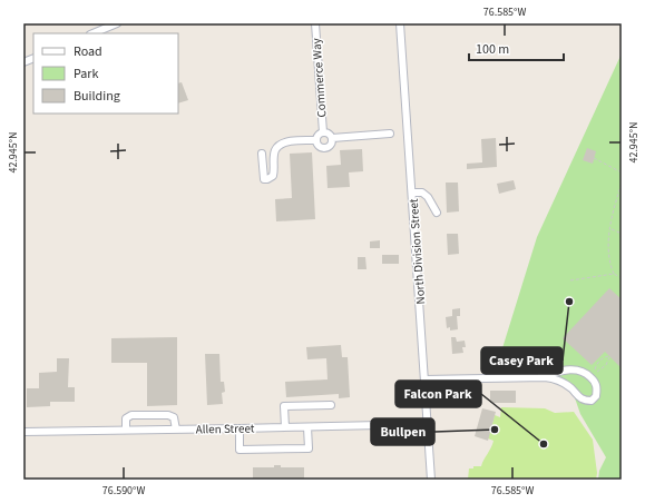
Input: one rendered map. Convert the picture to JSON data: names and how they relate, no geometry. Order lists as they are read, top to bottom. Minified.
{"streets":{"street":["Commerce Way","North Division Street","Allen Street"]},"crossings":[["North Division Street","Allen Street"]],"places":["Casey Park","Bullpen","Falcon Park"],"legend":["Road","Park","Building"],"scale_bar":"100 m","coordinates":["76.585°W","42.945°N","76.590°W"]}
